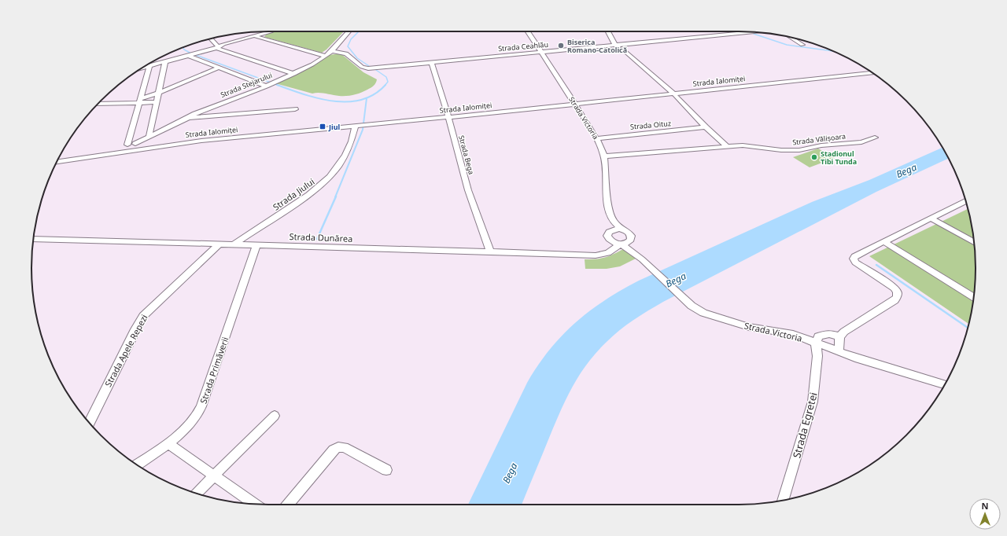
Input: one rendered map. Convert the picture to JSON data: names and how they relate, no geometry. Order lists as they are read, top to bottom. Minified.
{"streets":{"street":["Strada Ceahlău","Strada Ialomiței","Strada Stejarului","Strada Victoria","Strada Oituz","Strada Vălișoara","Strada Bega","Strada Jiului","Strada Dunărea","Strada Apele Repezi","Strada Primăverii","Strada Egretei"]},"crossings":[["Strada Ceahlău","Strada Stejarului"],["Strada Ceahlău","Strada Victoria"],["Strada Ceahlău","Strada Bega"],["Strada Ialomiței","Strada Stejarului"],["Strada Ialomiței","Strada Victoria"],["Strada Ialomiței","Strada Bega"],["Strada Ialomiței","Strada Jiului"],["Strada Victoria","Strada Oituz"],["Strada Victoria","Strada Vălișoara"],["Strada Victoria","Strada Dunărea"],["Strada Victoria","Strada Egretei"],["Strada Bega","Strada Dunărea"],["Strada Jiului","Strada Dunărea"],["Strada Dunărea","Strada Apele Repezi"],["Strada Dunărea","Strada Primăverii"]],"water":["Bega"],"places":{"other":["Biserica Romano-Catolică","Stadionul Tibi Tunda"],"transit":["Jiul"]},"north":"top"}
